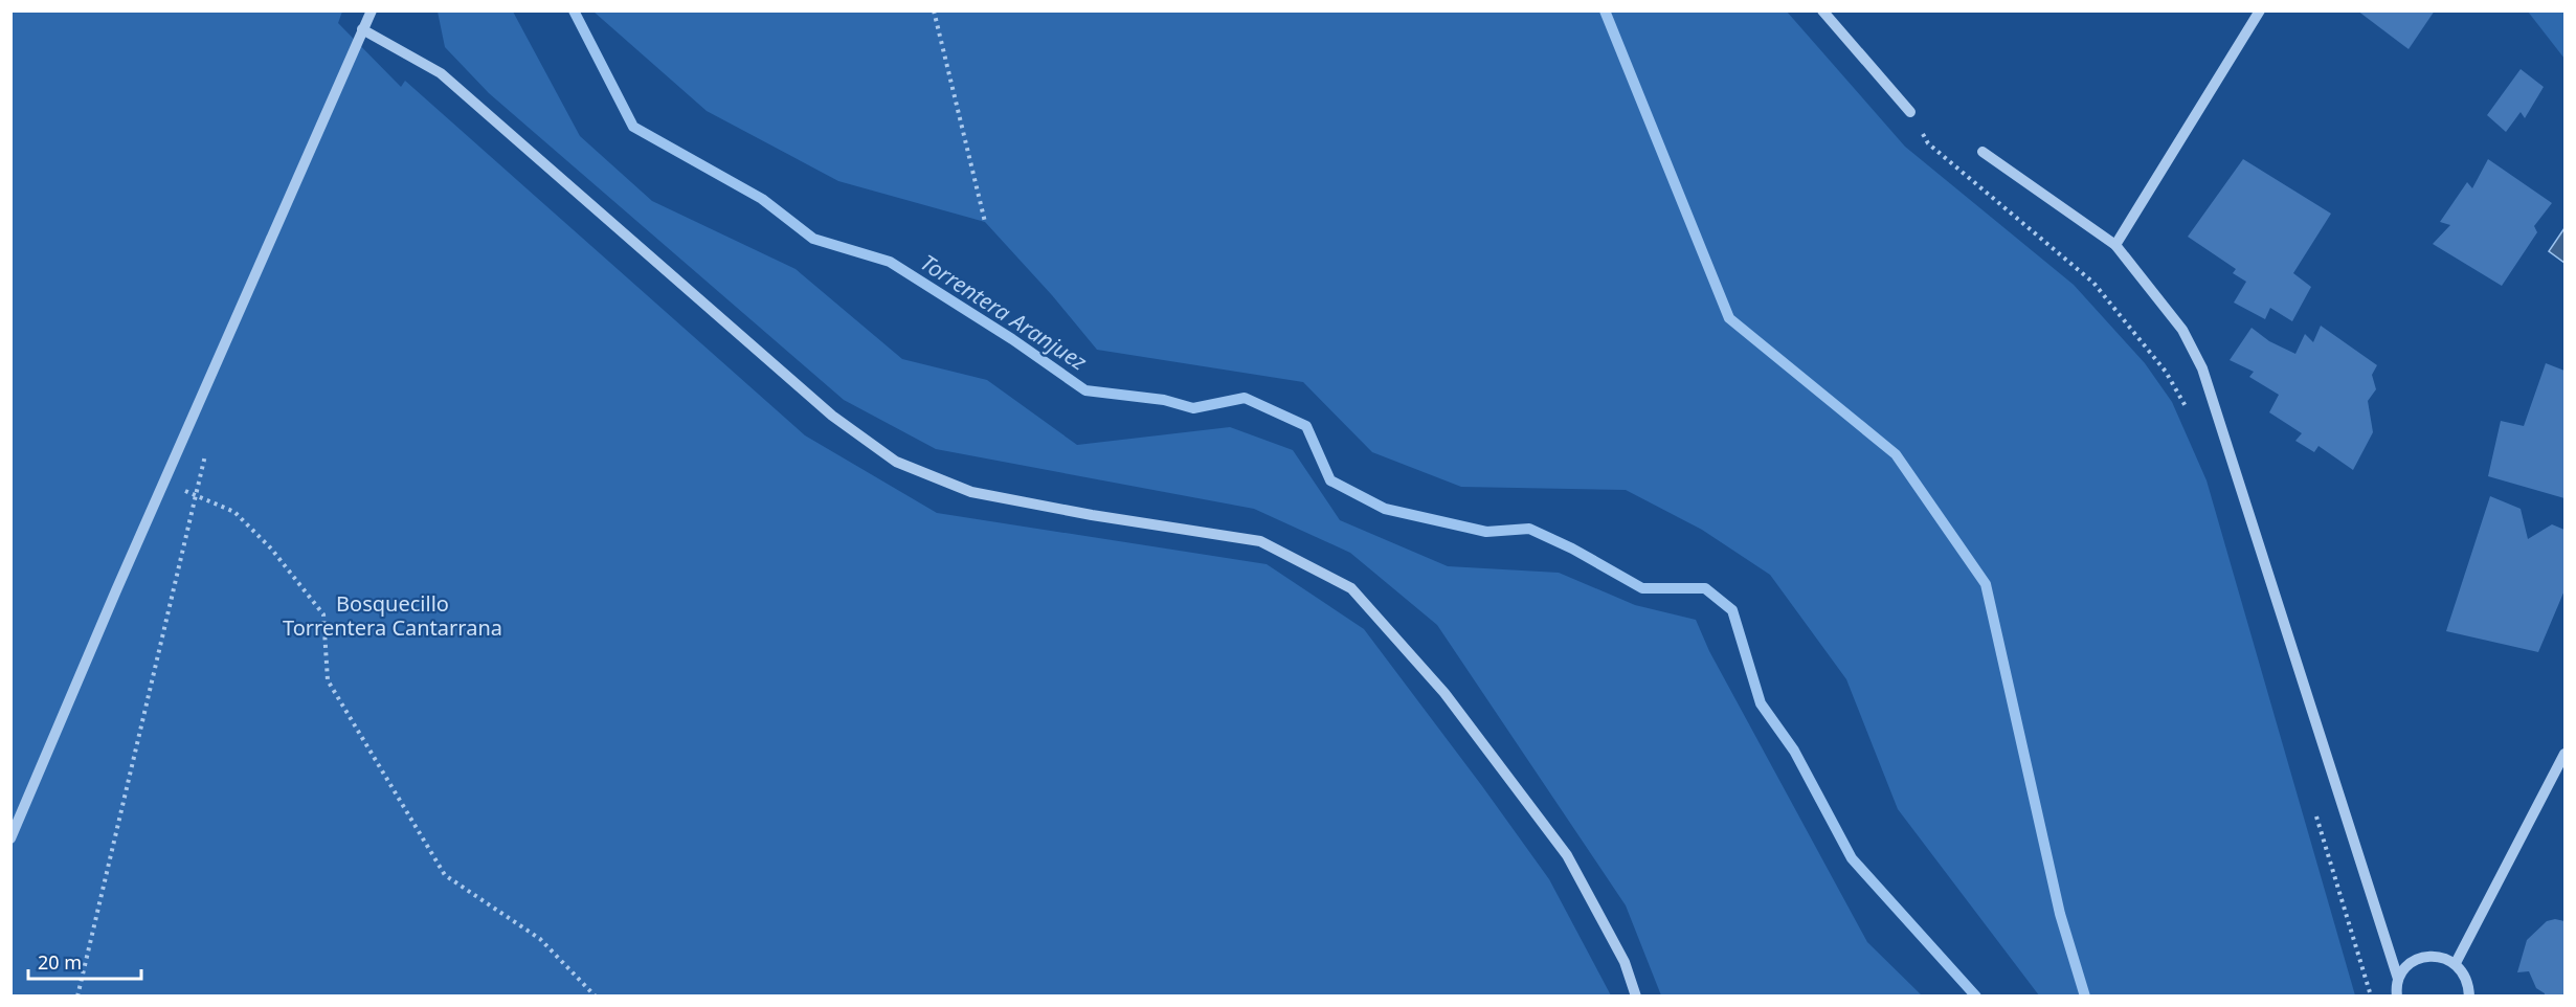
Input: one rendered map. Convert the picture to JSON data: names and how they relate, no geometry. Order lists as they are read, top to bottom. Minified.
{"water":["Torrentera Aranjuez"],"parks":["Bosquecillo Torrentera Cantarrana"],"scale_bar":"20 m"}
